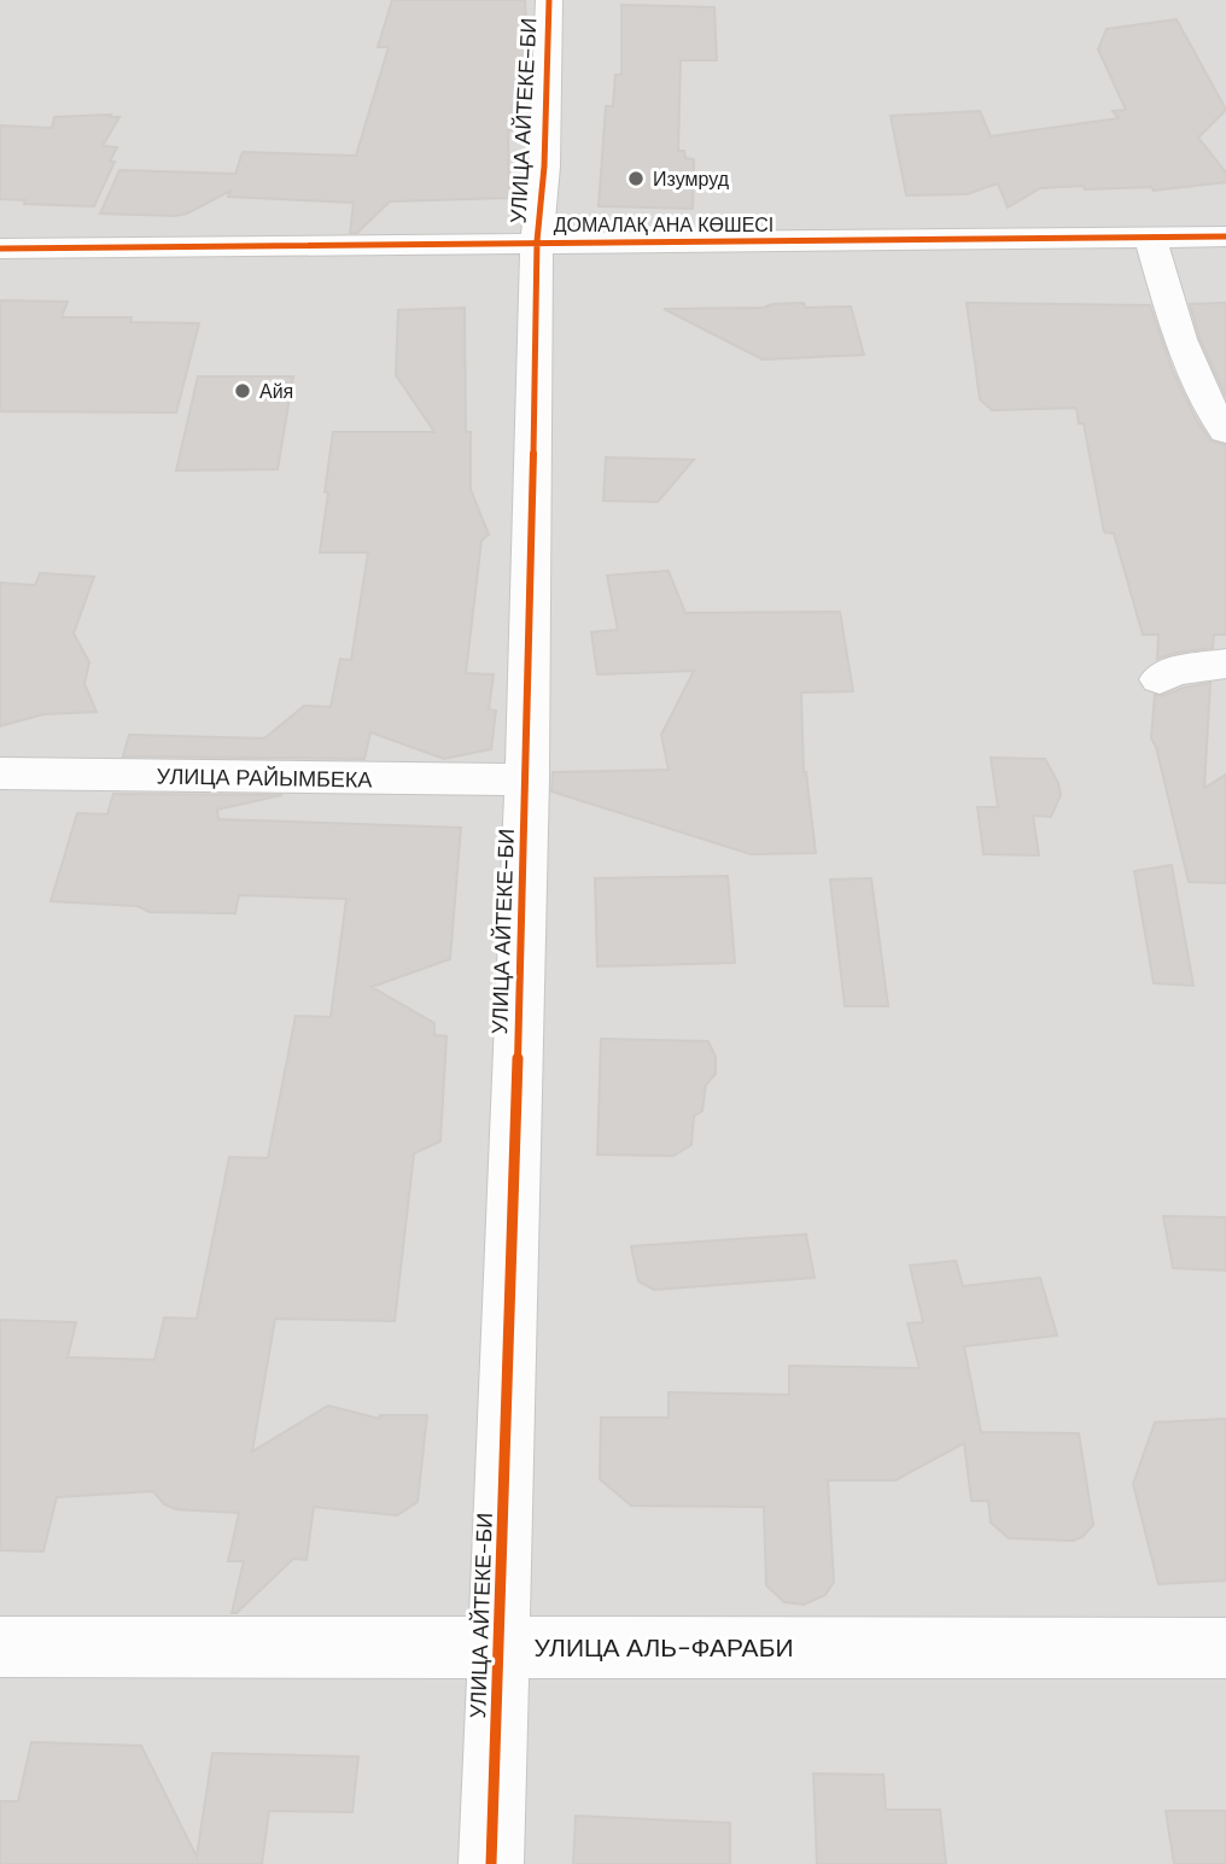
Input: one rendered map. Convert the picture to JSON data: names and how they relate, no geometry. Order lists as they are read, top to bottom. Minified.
{"streets":{"street":["УЛИЦА АЙТЕКЕ-БИ","ДОМАЛАҚ АНА КӨШЕСІ","УЛИЦА РАЙЫМБЕКА","УЛИЦА АЛЬ-ФАРАБИ"]},"crossings":[["УЛИЦА АЙТЕКЕ-БИ","ДОМАЛАҚ АНА КӨШЕСІ"],["УЛИЦА АЙТЕКЕ-БИ","УЛИЦА РАЙЫМБЕКА"],["УЛИЦА АЙТЕКЕ-БИ","УЛИЦА АЛЬ-ФАРАБИ"]],"places":["Изумруд","Айя"]}
